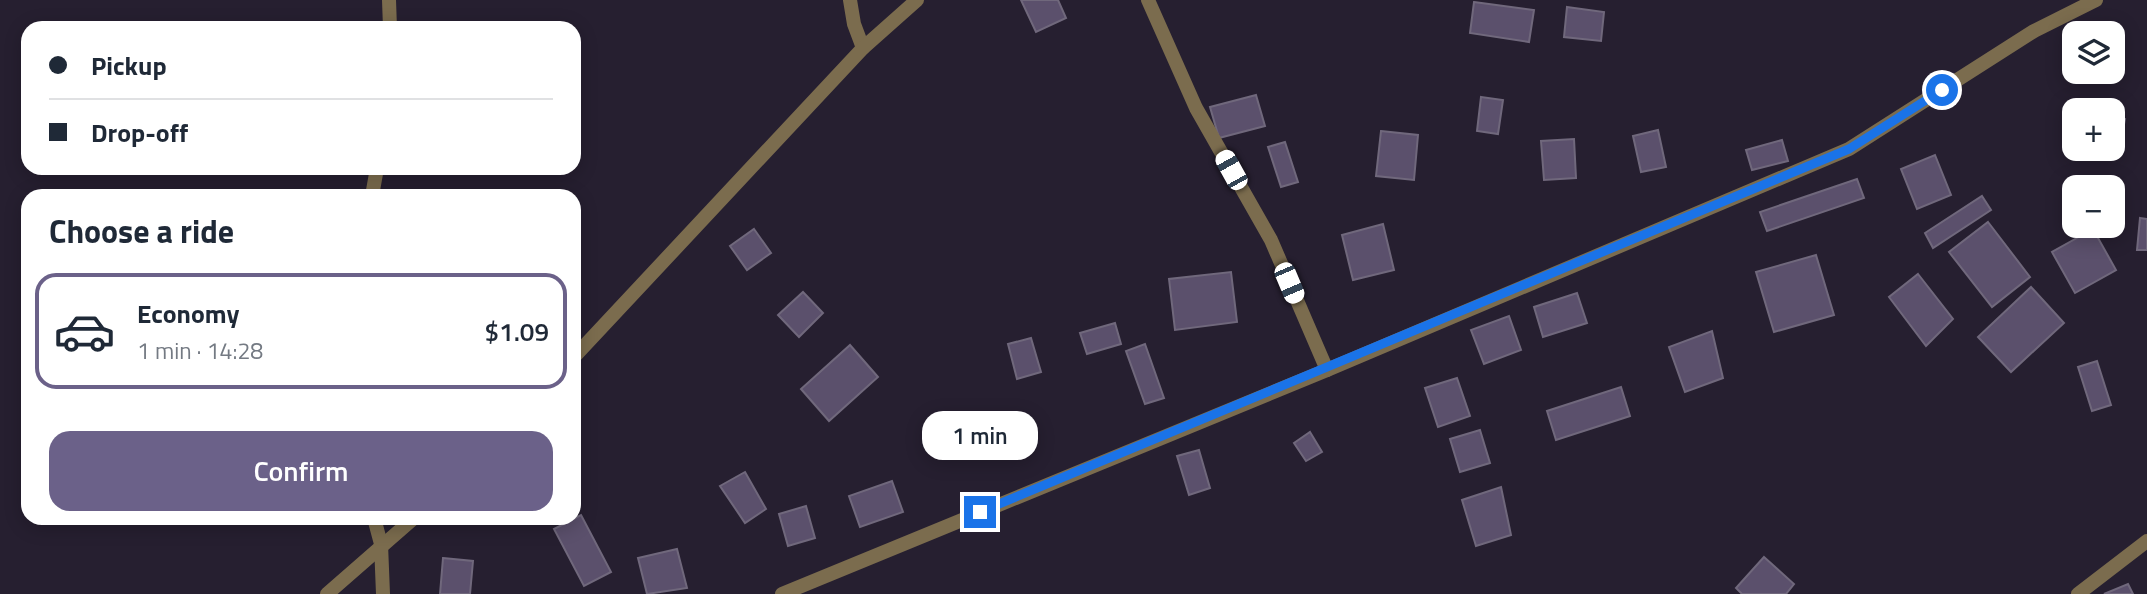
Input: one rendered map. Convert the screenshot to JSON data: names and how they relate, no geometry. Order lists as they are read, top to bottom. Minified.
{"page":{"map_buttons":["+","−"],"banner":["Pickup","Drop-off"],"heading":"Choose a ride","list":[{"name":"Economy","note":"1 min · 14:28","value":"$1.09"}],"bubble":"1 min","buttons":"Confirm"}}
